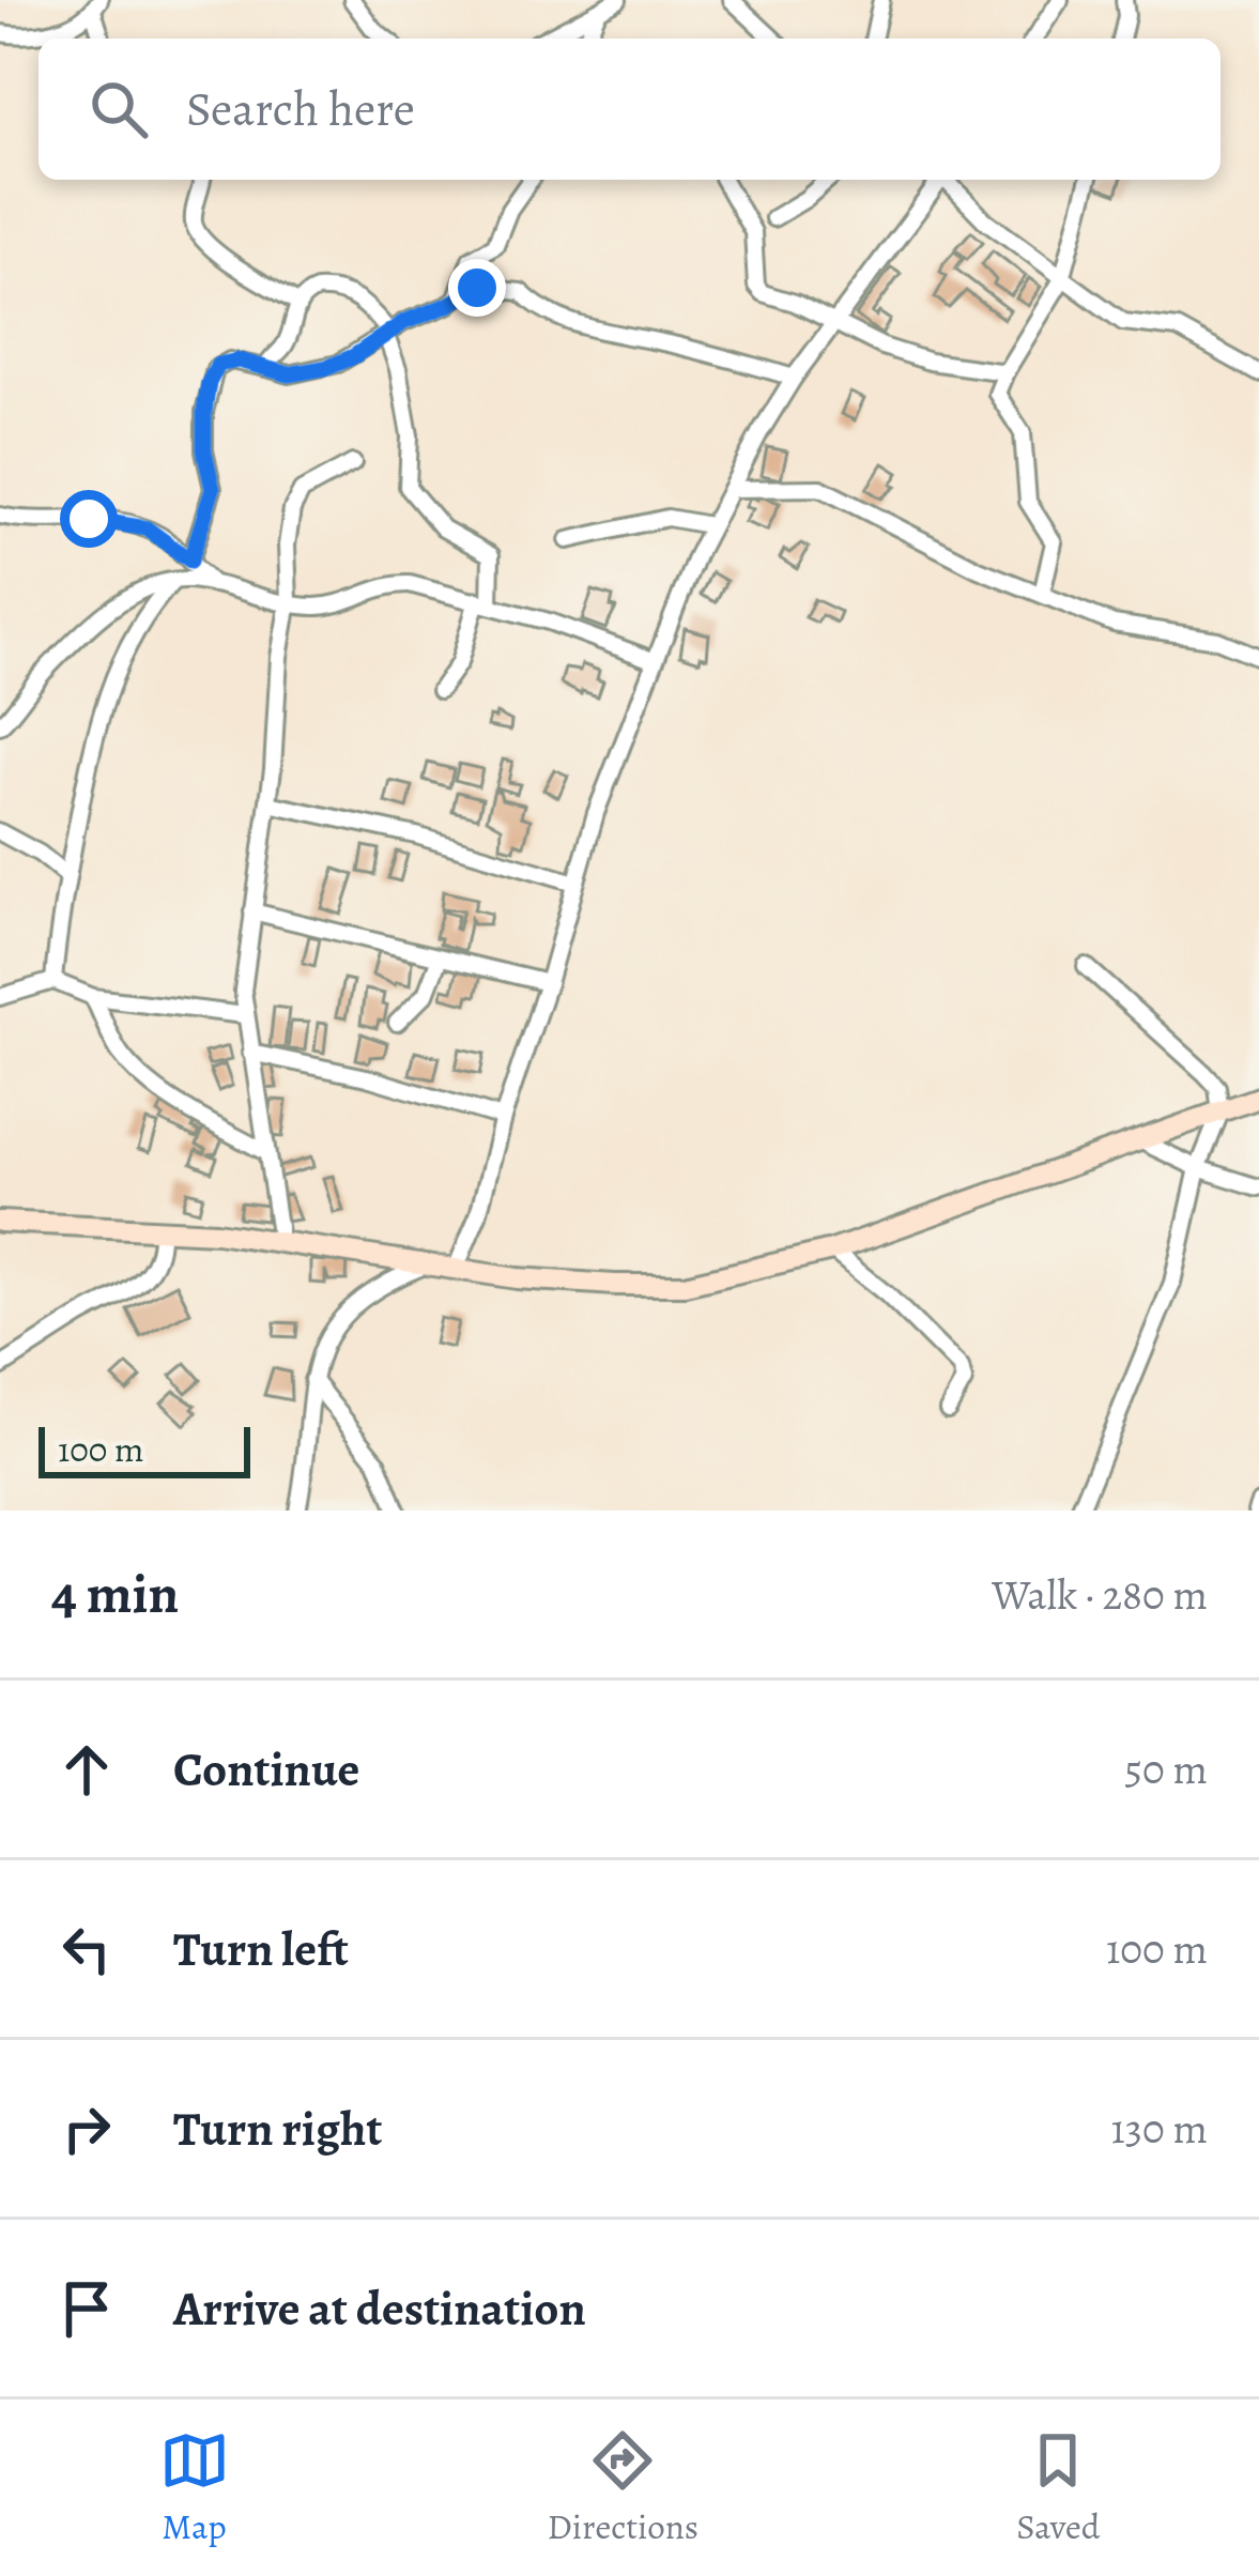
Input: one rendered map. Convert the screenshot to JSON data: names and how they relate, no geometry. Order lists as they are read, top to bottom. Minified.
{"scale_bar":"100 m","page":{"search":"Search here","scale":"100 m","heading":["4 min","Walk · 280 m"],"list":[["Continue","50 m"],["Turn left","100 m"],["Turn right","130 m"],"Arrive at destination"],"nav":["Map","Directions","Saved"]}}
